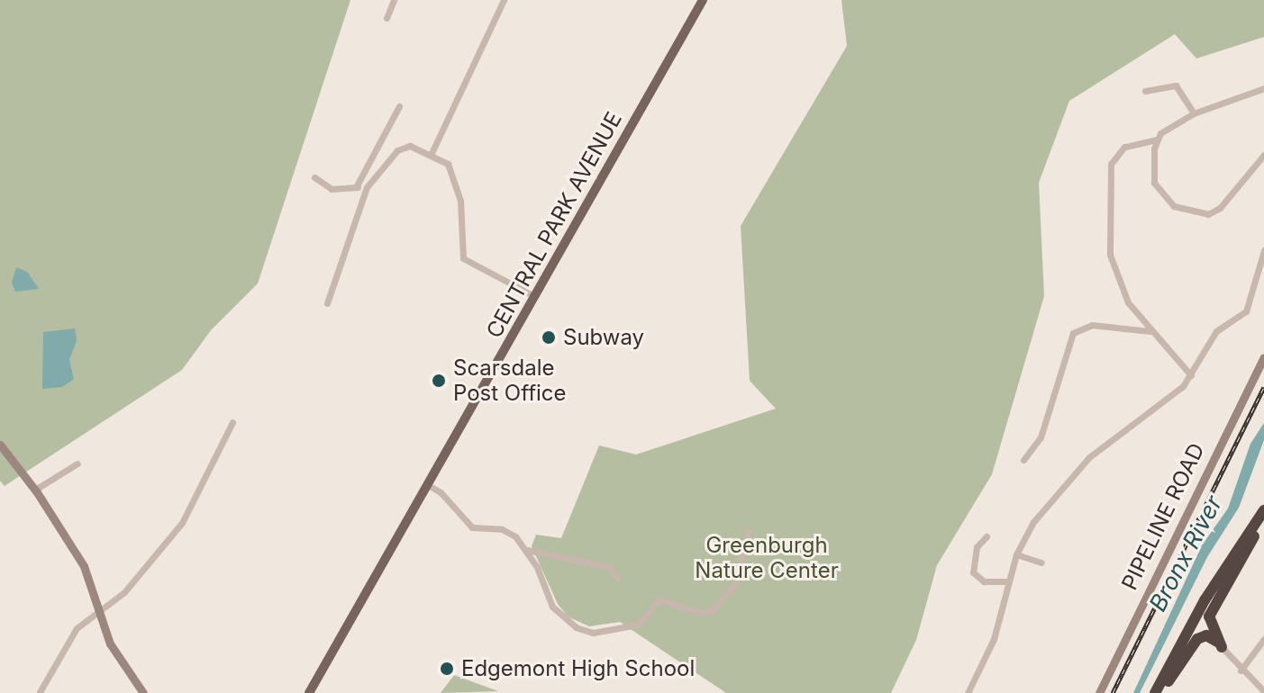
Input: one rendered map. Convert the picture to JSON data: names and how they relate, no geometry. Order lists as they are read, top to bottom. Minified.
{"streets":{"main road":["CENTRAL PARK AVENUE"],"street":["PIPELINE ROAD"]},"water":["Bronx River"],"parks":["Greenburgh Nature Center"],"places":["Subway","Scarsdale Post Office","Edgemont High School"]}
